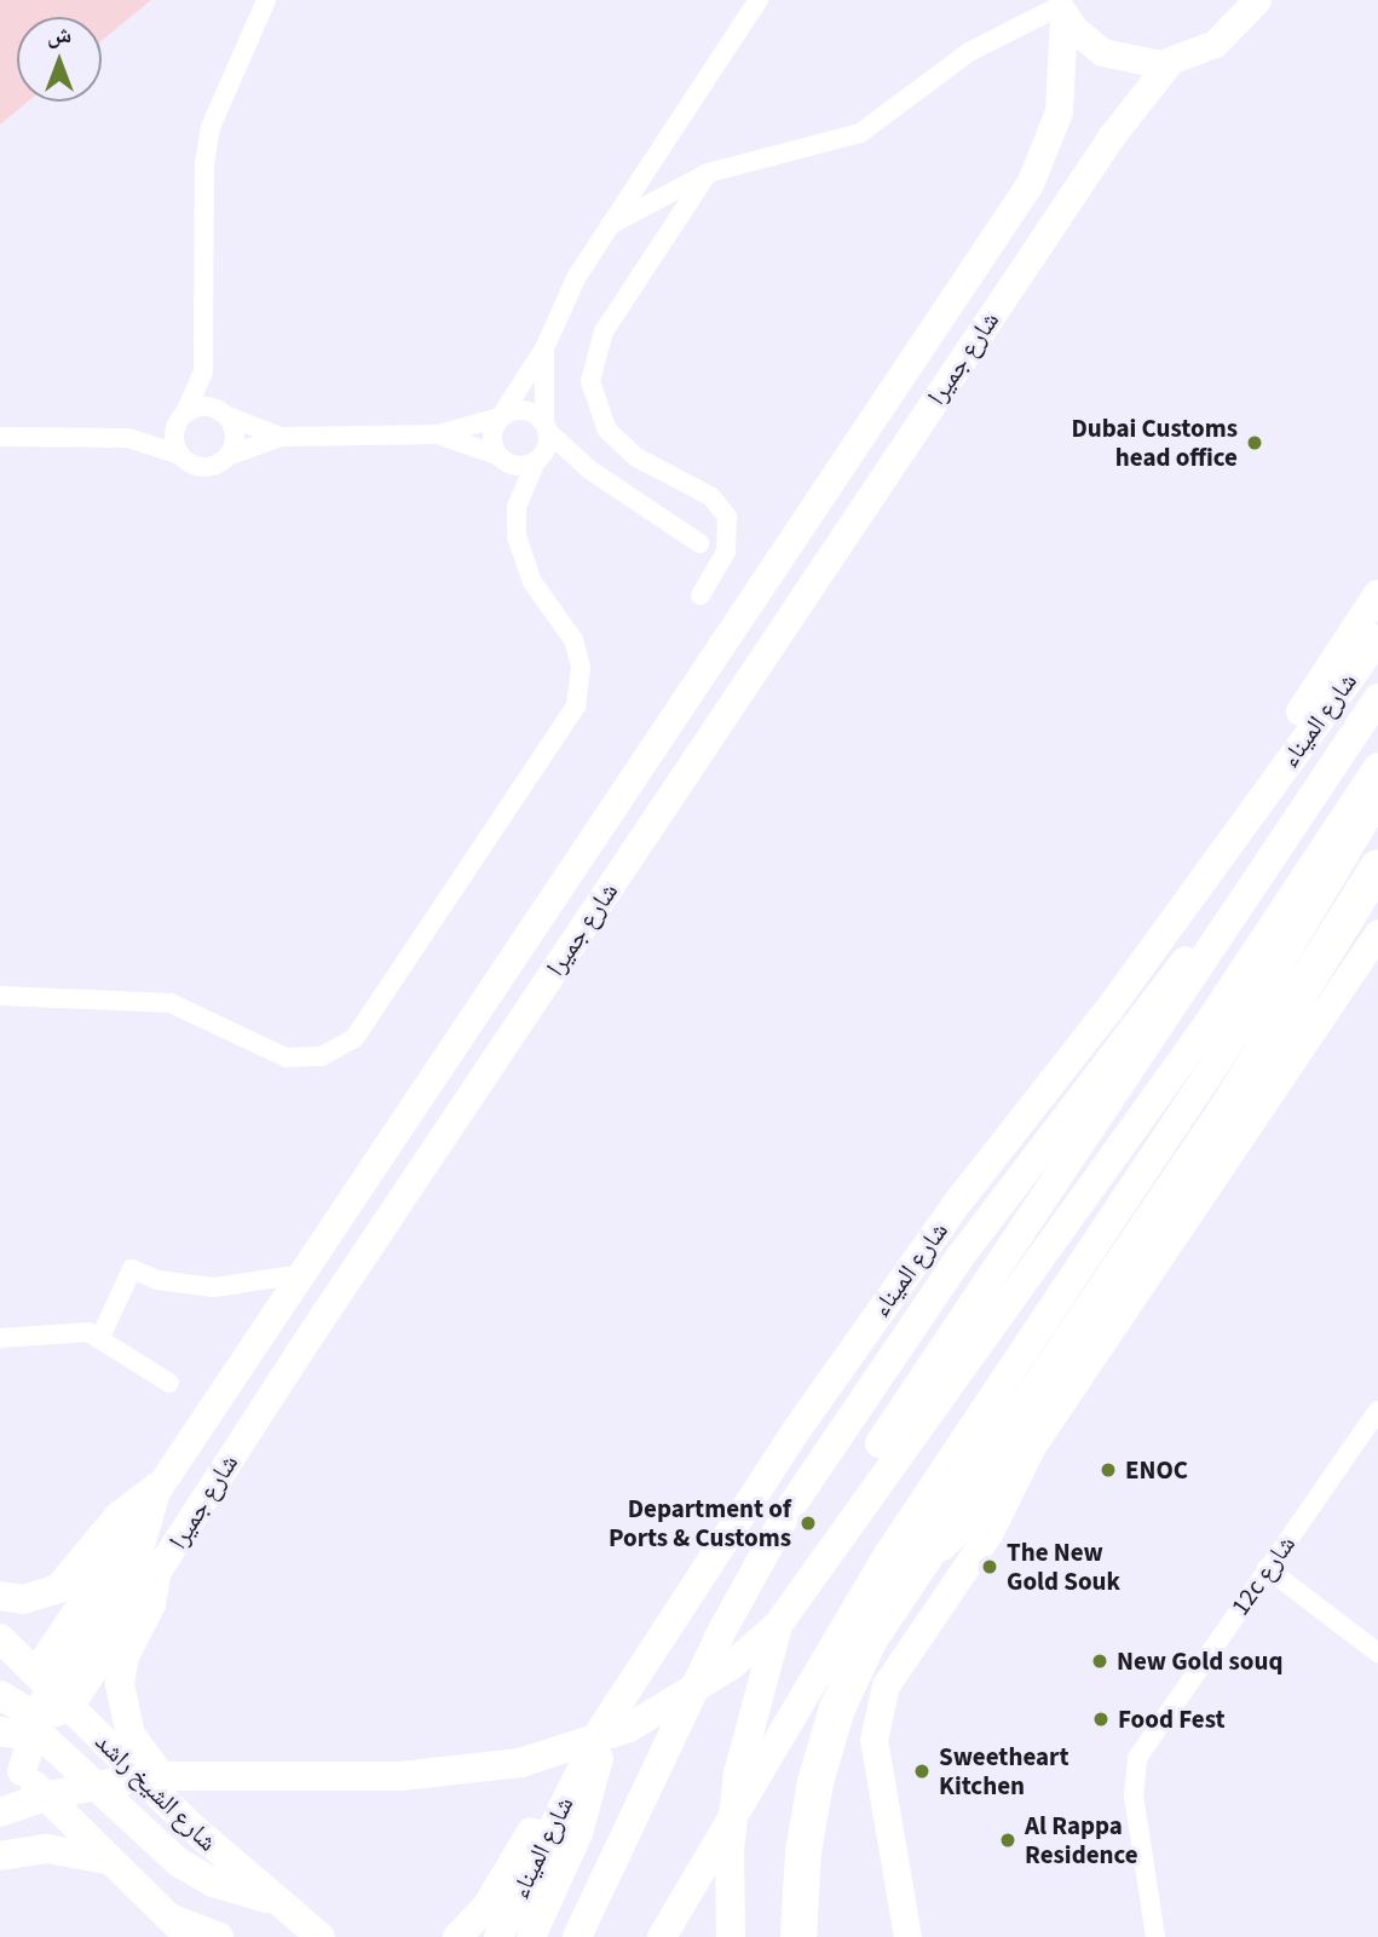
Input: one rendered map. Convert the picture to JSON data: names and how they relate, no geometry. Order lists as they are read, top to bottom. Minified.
{"streets":{"main road":["شارع جميرا","شارع الميناء","شارع الشيخ راشد"],"street":["12c شارع"]},"crossings":[["شارع جميرا","شارع الشيخ راشد"]],"places":["Dubai Customs head office","ENOC","Department of Ports & Customs","The New Gold Souk","New Gold souq","Food Fest","Sweetheart Kitchen","Al Rappa Residence"],"north":"top"}
